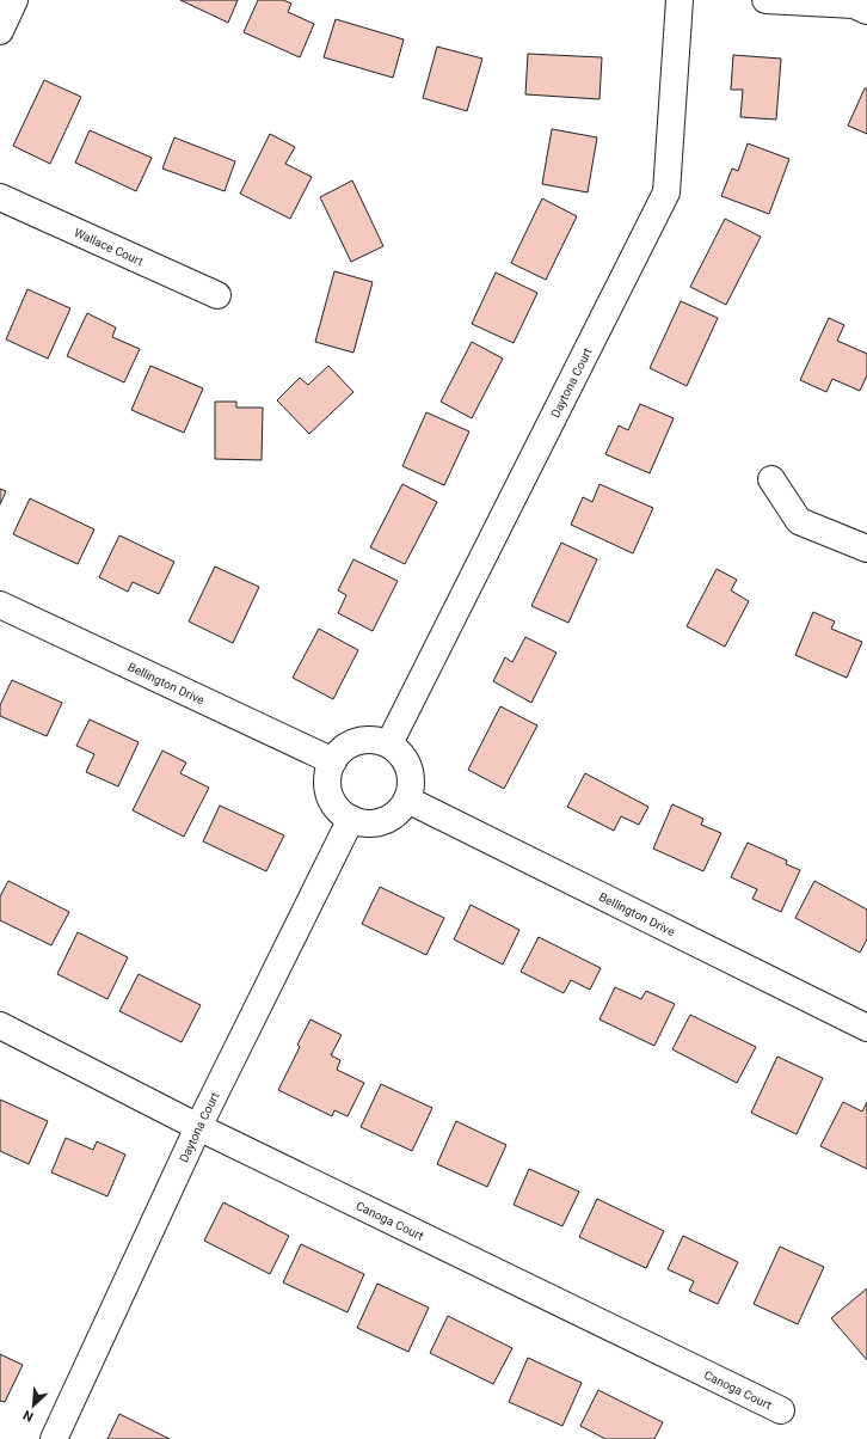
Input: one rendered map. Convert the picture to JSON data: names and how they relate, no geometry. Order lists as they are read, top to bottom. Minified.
{"streets":{"street":["Wallace Court","Daytona Court","Bellington Drive","Canoga Court"]},"crossings":[["Daytona Court","Bellington Drive"],["Daytona Court","Canoga Court"]],"north":"bottom left"}
